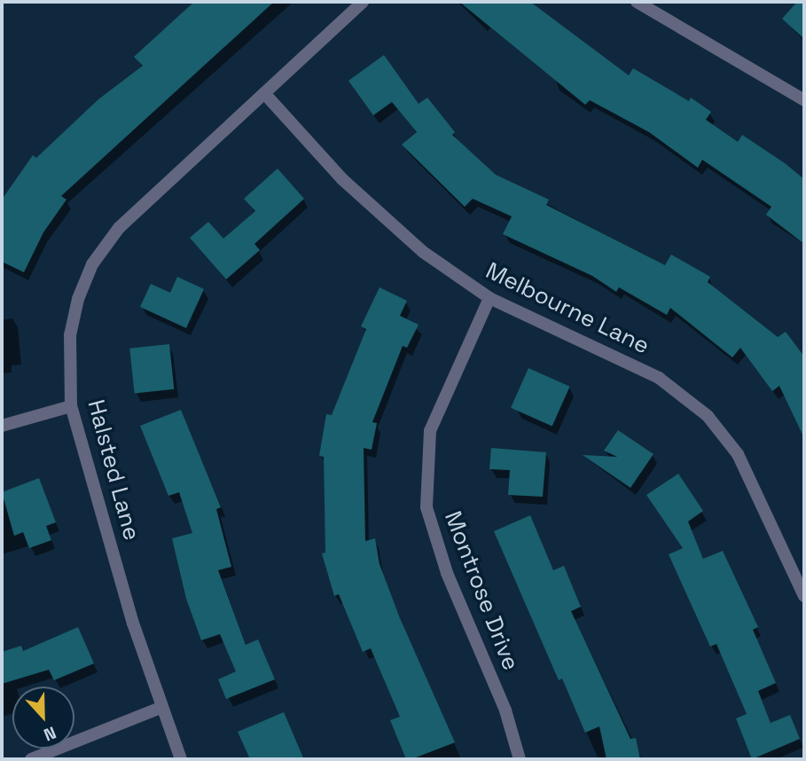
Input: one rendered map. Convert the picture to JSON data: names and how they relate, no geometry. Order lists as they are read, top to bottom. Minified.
{"streets":{"street":["Melbourne Lane","Halsted Lane","Montrose Drive"]},"crossings":[["Melbourne Lane","Halsted Lane"],["Melbourne Lane","Montrose Drive"]],"north":"bottom"}
